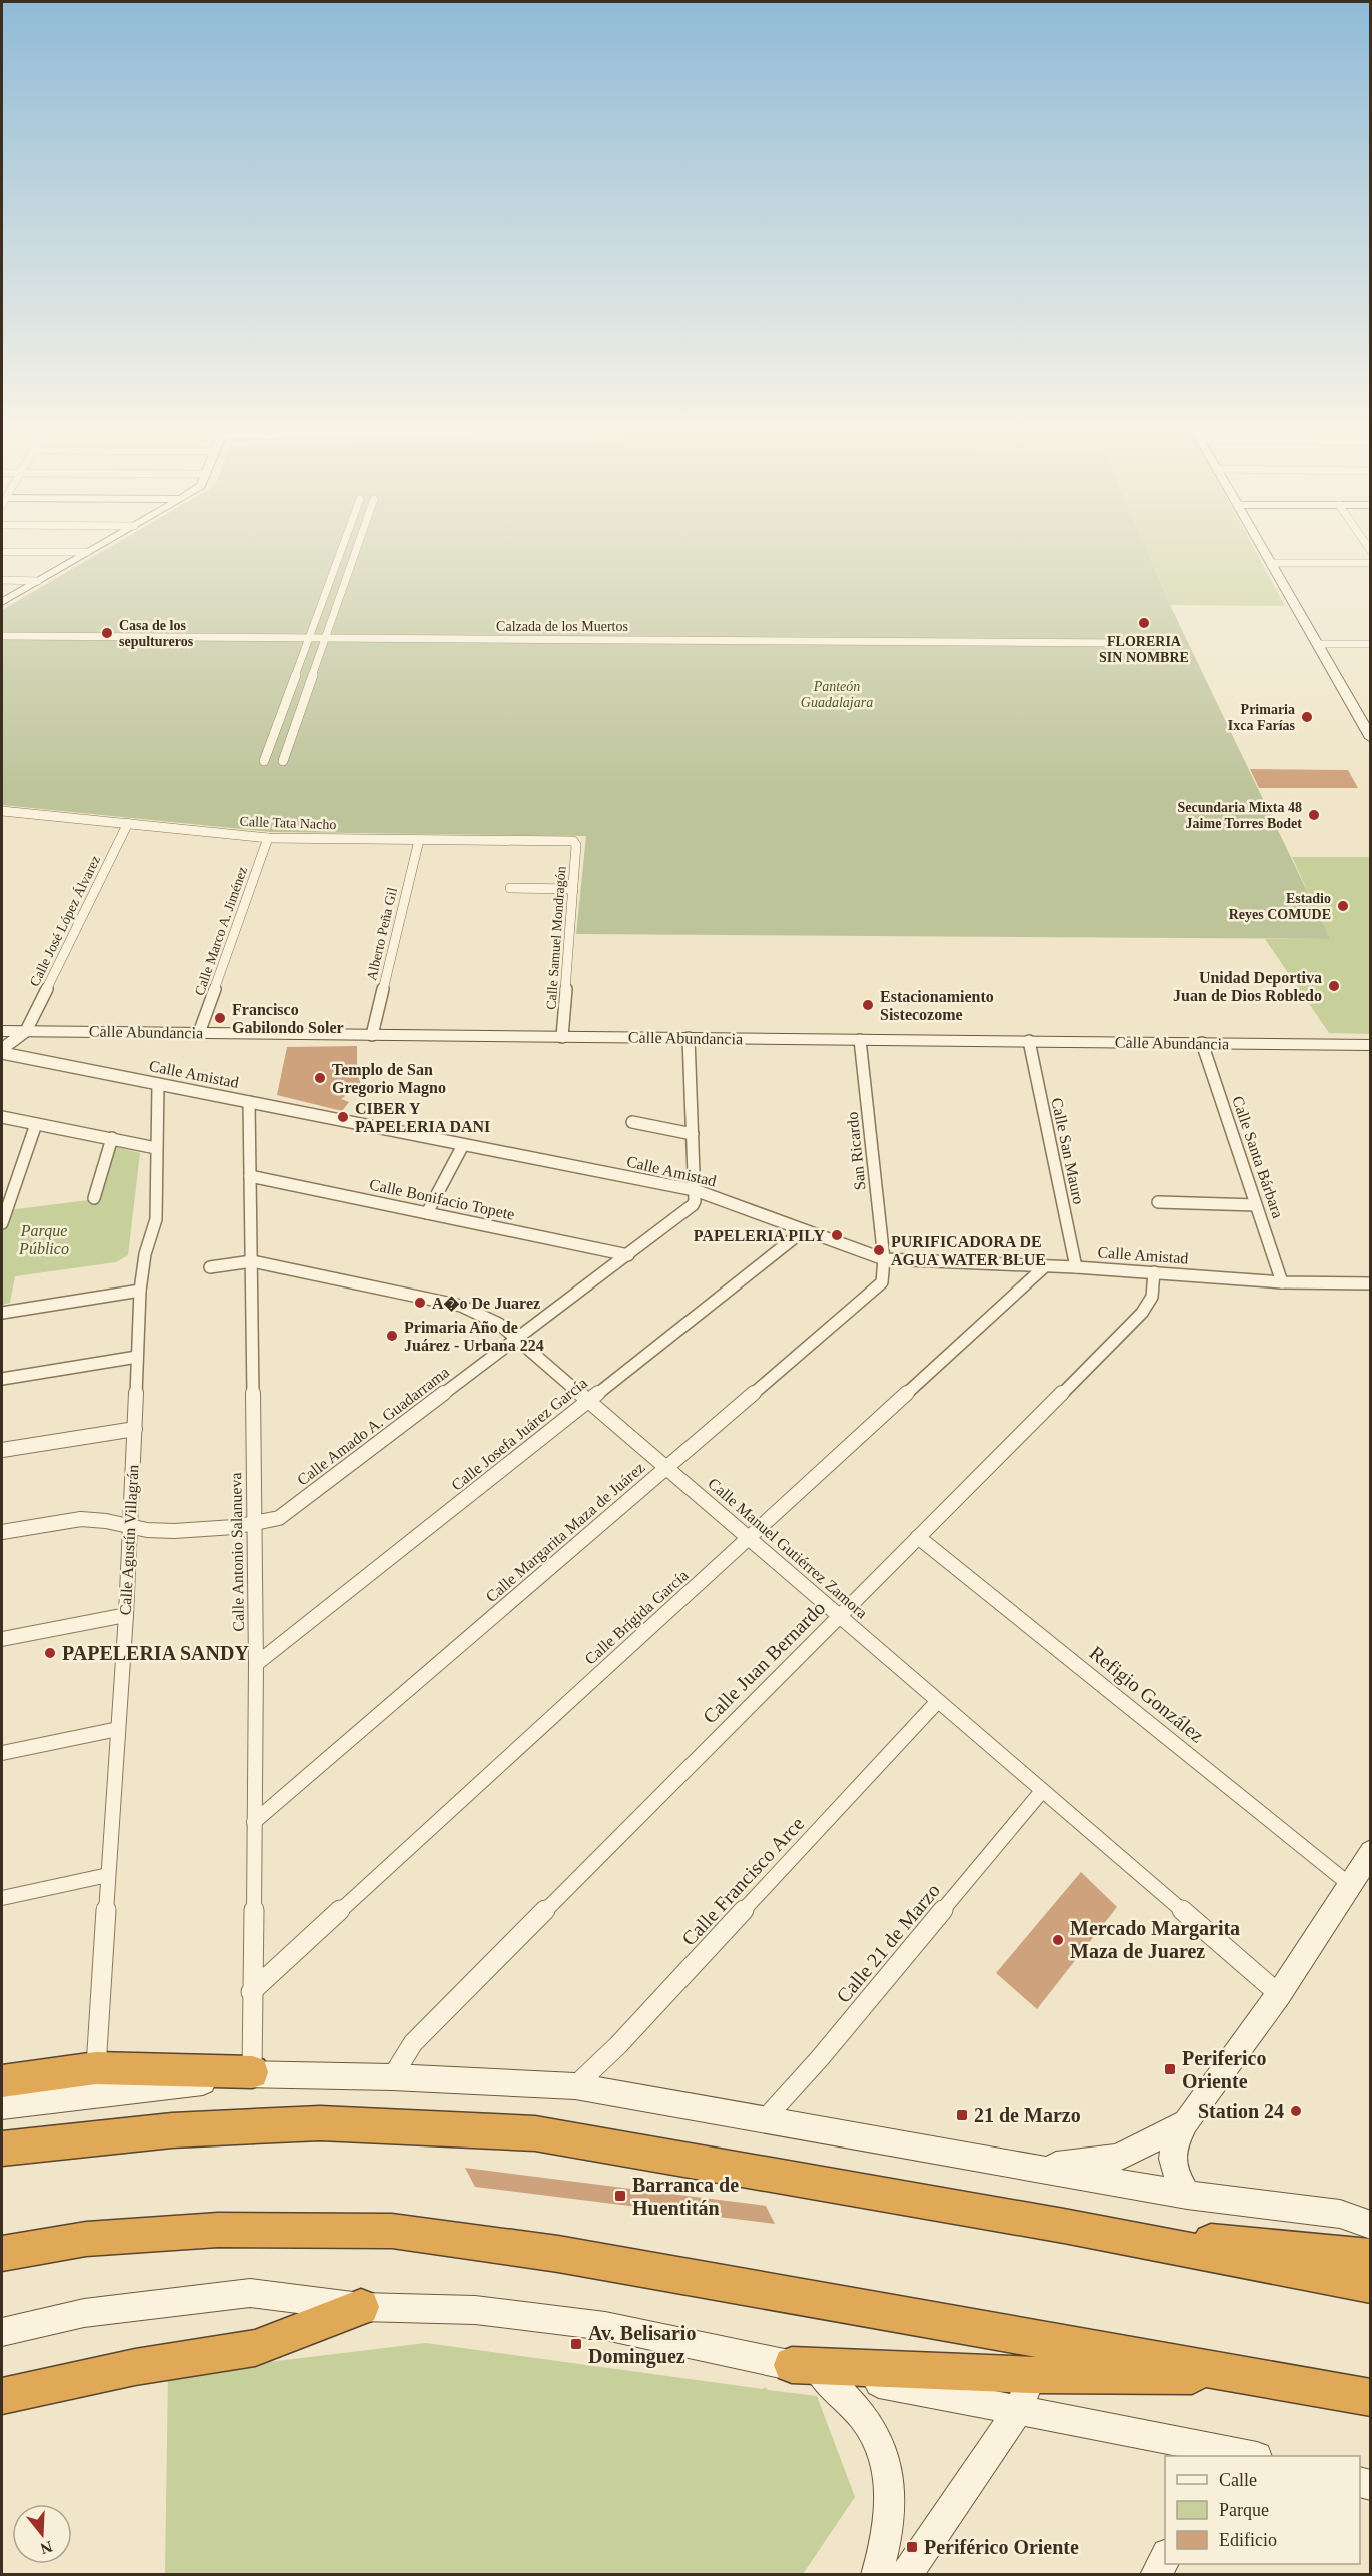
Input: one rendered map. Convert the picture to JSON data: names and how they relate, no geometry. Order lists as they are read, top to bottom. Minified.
{"streets":{"street":["Calzada de los Muertos","Calle Tata Nacho","Calle José López Álvarez","Calle Marco A. Jiménez","Alberto Peña Gil","Calle Samuel Mondragón","Calle Abundancia","Calle Amistad","San Ricardo","Calle San Mauro","Calle Santa Bárbara","Calle Bonifacio Topete","Calle Amado A. Guadarrama","Calle Josefa Juárez García","Calle Margarita Maza de Juárez","Calle Agustín Villagrán","Calle Manuel Gutiérrez Zamora","Calle Antonio Salanueva","Calle Brígida García","Calle Juan Bernardo","Refigio González","Calle Francisco Arce","Calle 21 de Marzo"]},"crossings":[["Calle Tata Nacho","Calle José López Álvarez"],["Calle Tata Nacho","Calle Marco A. Jiménez"],["Calle Tata Nacho","Alberto Peña Gil"],["Calle Tata Nacho","Calle Samuel Mondragón"],["Calle José López Álvarez","Calle Abundancia"],["Calle Marco A. Jiménez","Calle Abundancia"],["Alberto Peña Gil","Calle Abundancia"],["Calle Samuel Mondragón","Calle Abundancia"],["Calle Abundancia","San Ricardo"],["Calle Abundancia","Calle San Mauro"],["Calle Abundancia","Calle Santa Bárbara"],["Calle Amistad","San Ricardo"],["Calle Amistad","Calle San Mauro"],["Calle Amistad","Calle Santa Bárbara"],["Calle Amistad","Calle Amado A. Guadarrama"],["Calle Amistad","Calle Josefa Juárez García"],["Calle Amistad","Calle Margarita Maza de Juárez"],["Calle Amistad","Calle Agustín Villagrán"],["Calle Amistad","Calle Antonio Salanueva"],["Calle Amistad","Calle Brígida García"],["Calle Amistad","Calle Juan Bernardo"],["San Ricardo","Calle Margarita Maza de Juárez"],["Calle Bonifacio Topete","Calle Amado A. Guadarrama"],["Calle Bonifacio Topete","Calle Antonio Salanueva"],["Calle Amado A. Guadarrama","Calle Agustín Villagrán"],["Calle Amado A. Guadarrama","Calle Manuel Gutiérrez Zamora"],["Calle Amado A. Guadarrama","Calle Antonio Salanueva"],["Calle Josefa Juárez García","Calle Manuel Gutiérrez Zamora"],["Calle Josefa Juárez García","Calle Antonio Salanueva"],["Calle Margarita Maza de Juárez","Calle Manuel Gutiérrez Zamora"],["Calle Margarita Maza de Juárez","Calle Antonio Salanueva"],["Calle Manuel Gutiérrez Zamora","Calle Antonio Salanueva"],["Calle Manuel Gutiérrez Zamora","Calle Brígida García"],["Calle Manuel Gutiérrez Zamora","Calle Juan Bernardo"],["Calle Manuel Gutiérrez Zamora","Calle Francisco Arce"],["Calle Manuel Gutiérrez Zamora","Calle 21 de Marzo"],["Calle Antonio Salanueva","Calle Brígida García"],["Calle Juan Bernardo","Refigio González"]],"parks":["Panteón Guadalajara","Parque Público"],"places":{"other":["FLORERIA SIN NOMBRE","Casa de los sepultureros","Primaria Ixca Farías","Secundaria Mixta 48 Jaime Torres Bodet","Estadio Reyes COMUDE","Unidad Deportiva Juan de Dios Robledo","Estacionamiento Sistecozome","Francisco Gabilondo Soler","Templo de San Gregorio Magno","CIBER Y PAPELERIA DANI","PAPELERIA PILY","PURIFICADORA DE AGUA WATER BLUE","A�o De Juarez","Primaria Año de Juárez - Urbana 224","PAPELERIA SANDY","Mercado Margarita Maza de Juarez","Station 24"],"transit":["Periferico Oriente","21 de Marzo","Barranca de Huentitán","Av. Belisario Dominguez","Periférico Oriente"]},"legend":["Calle","Parque","Edificio"],"north":"bottom"}
